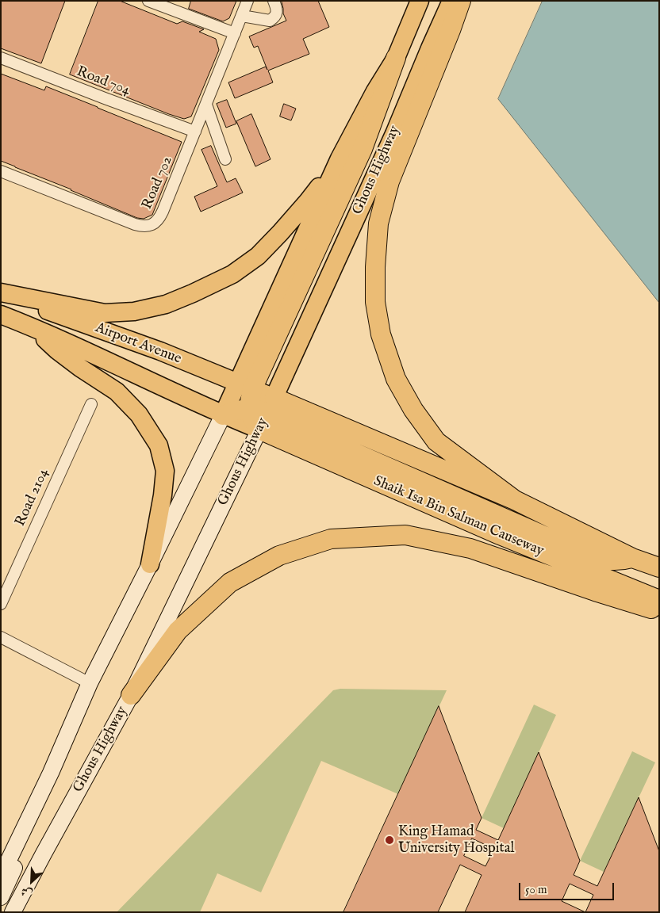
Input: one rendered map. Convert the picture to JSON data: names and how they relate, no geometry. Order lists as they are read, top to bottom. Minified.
{"streets":{"highway":["Shaik Isa Bin Salman Causeway"],"main road":["Ghous Highway","Airport Avenue"],"street":["Road 704","Road 702","Road 2104"]},"crossings":[["Road 704","Road 702"],["Ghous Highway","Airport Avenue"],["Ghous Highway","Shaik Isa Bin Salman Causeway"],["Airport Avenue","Shaik Isa Bin Salman Causeway"]],"places":["King Hamad University Hospital"],"scale_bar":"50 m","north":"bottom left"}
